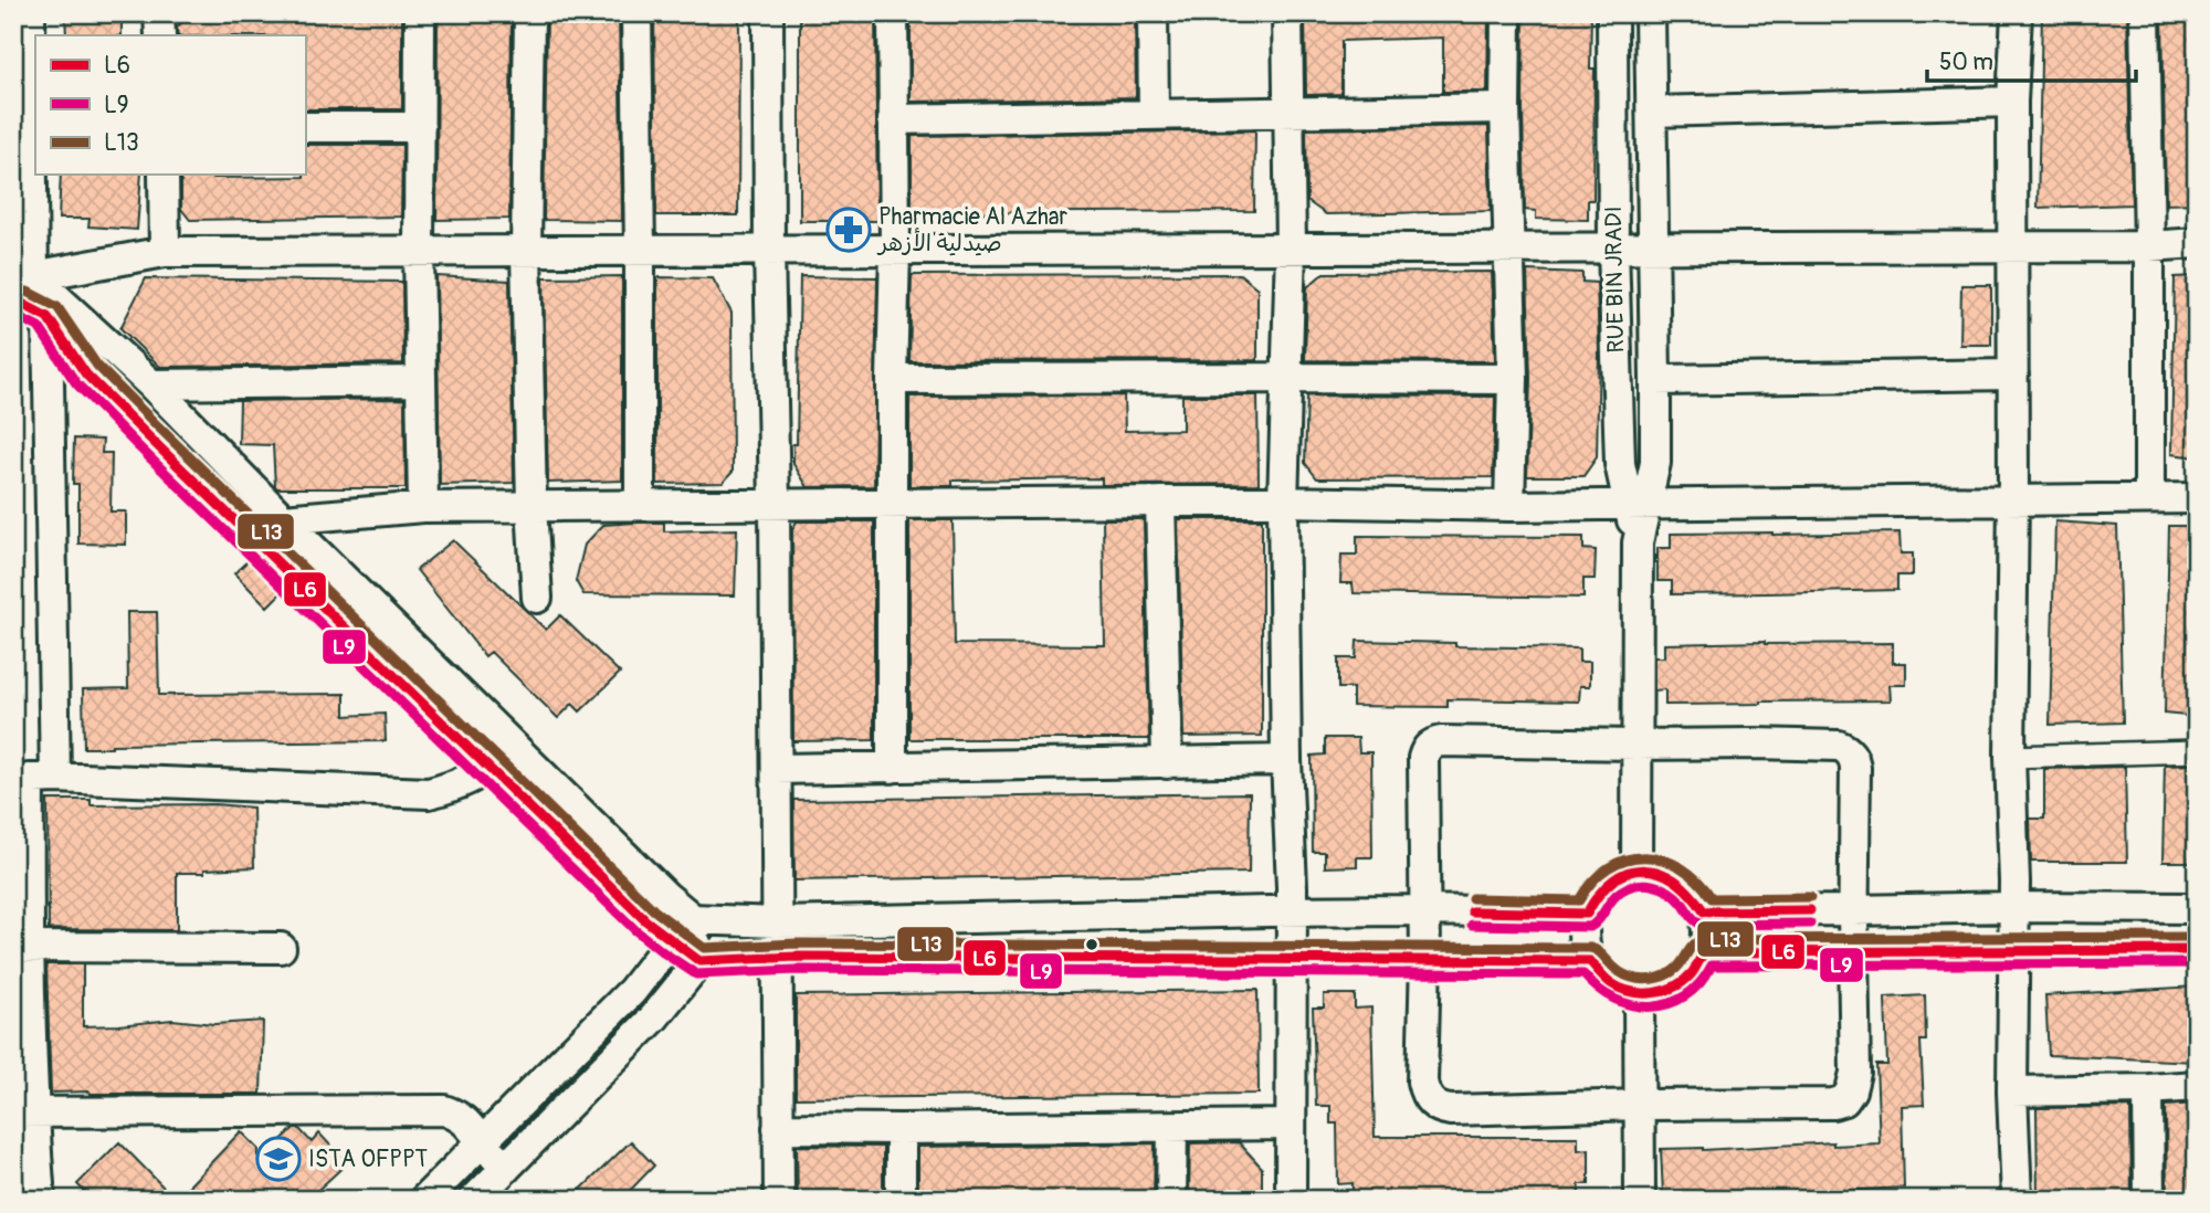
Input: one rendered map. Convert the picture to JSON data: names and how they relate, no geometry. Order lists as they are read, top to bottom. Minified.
{"streets":{"street":["RUE BIN JRADI"]},"places":{"pharmacy":["Pharmacie Al Azhar صيدلية الأزهر"],"school or university":["ISTA OFPPT"]},"lines":["transit line L13","transit line L6","transit line L9"],"legend":["L6","L9","L13"],"scale_bar":"50 m"}
